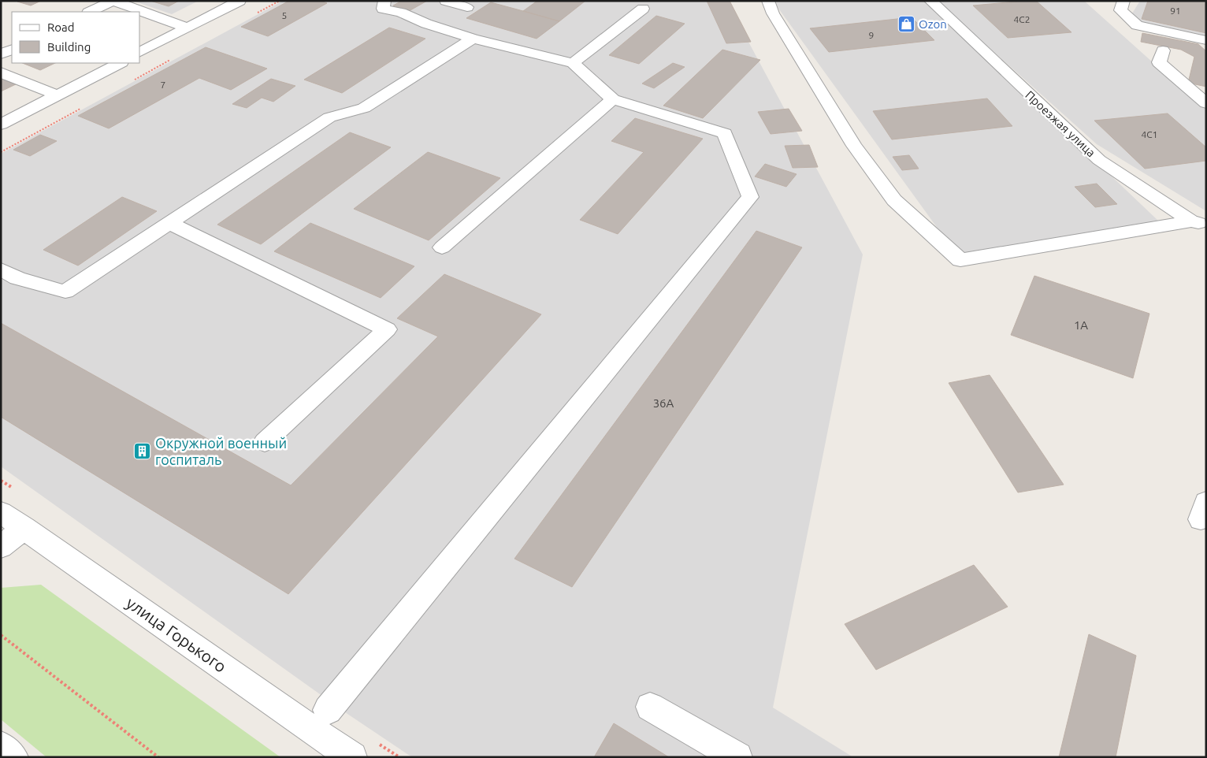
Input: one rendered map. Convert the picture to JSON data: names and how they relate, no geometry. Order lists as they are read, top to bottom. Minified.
{"streets":{"street":["Проезжая улица","улица Горького"]},"places":{"shop":["Ozon"],"building":["Окружной военный госпиталь"]},"house_numbers":["91","5","4С2","9","7","4С1","1А","36А"],"legend":["Road","Building"]}
